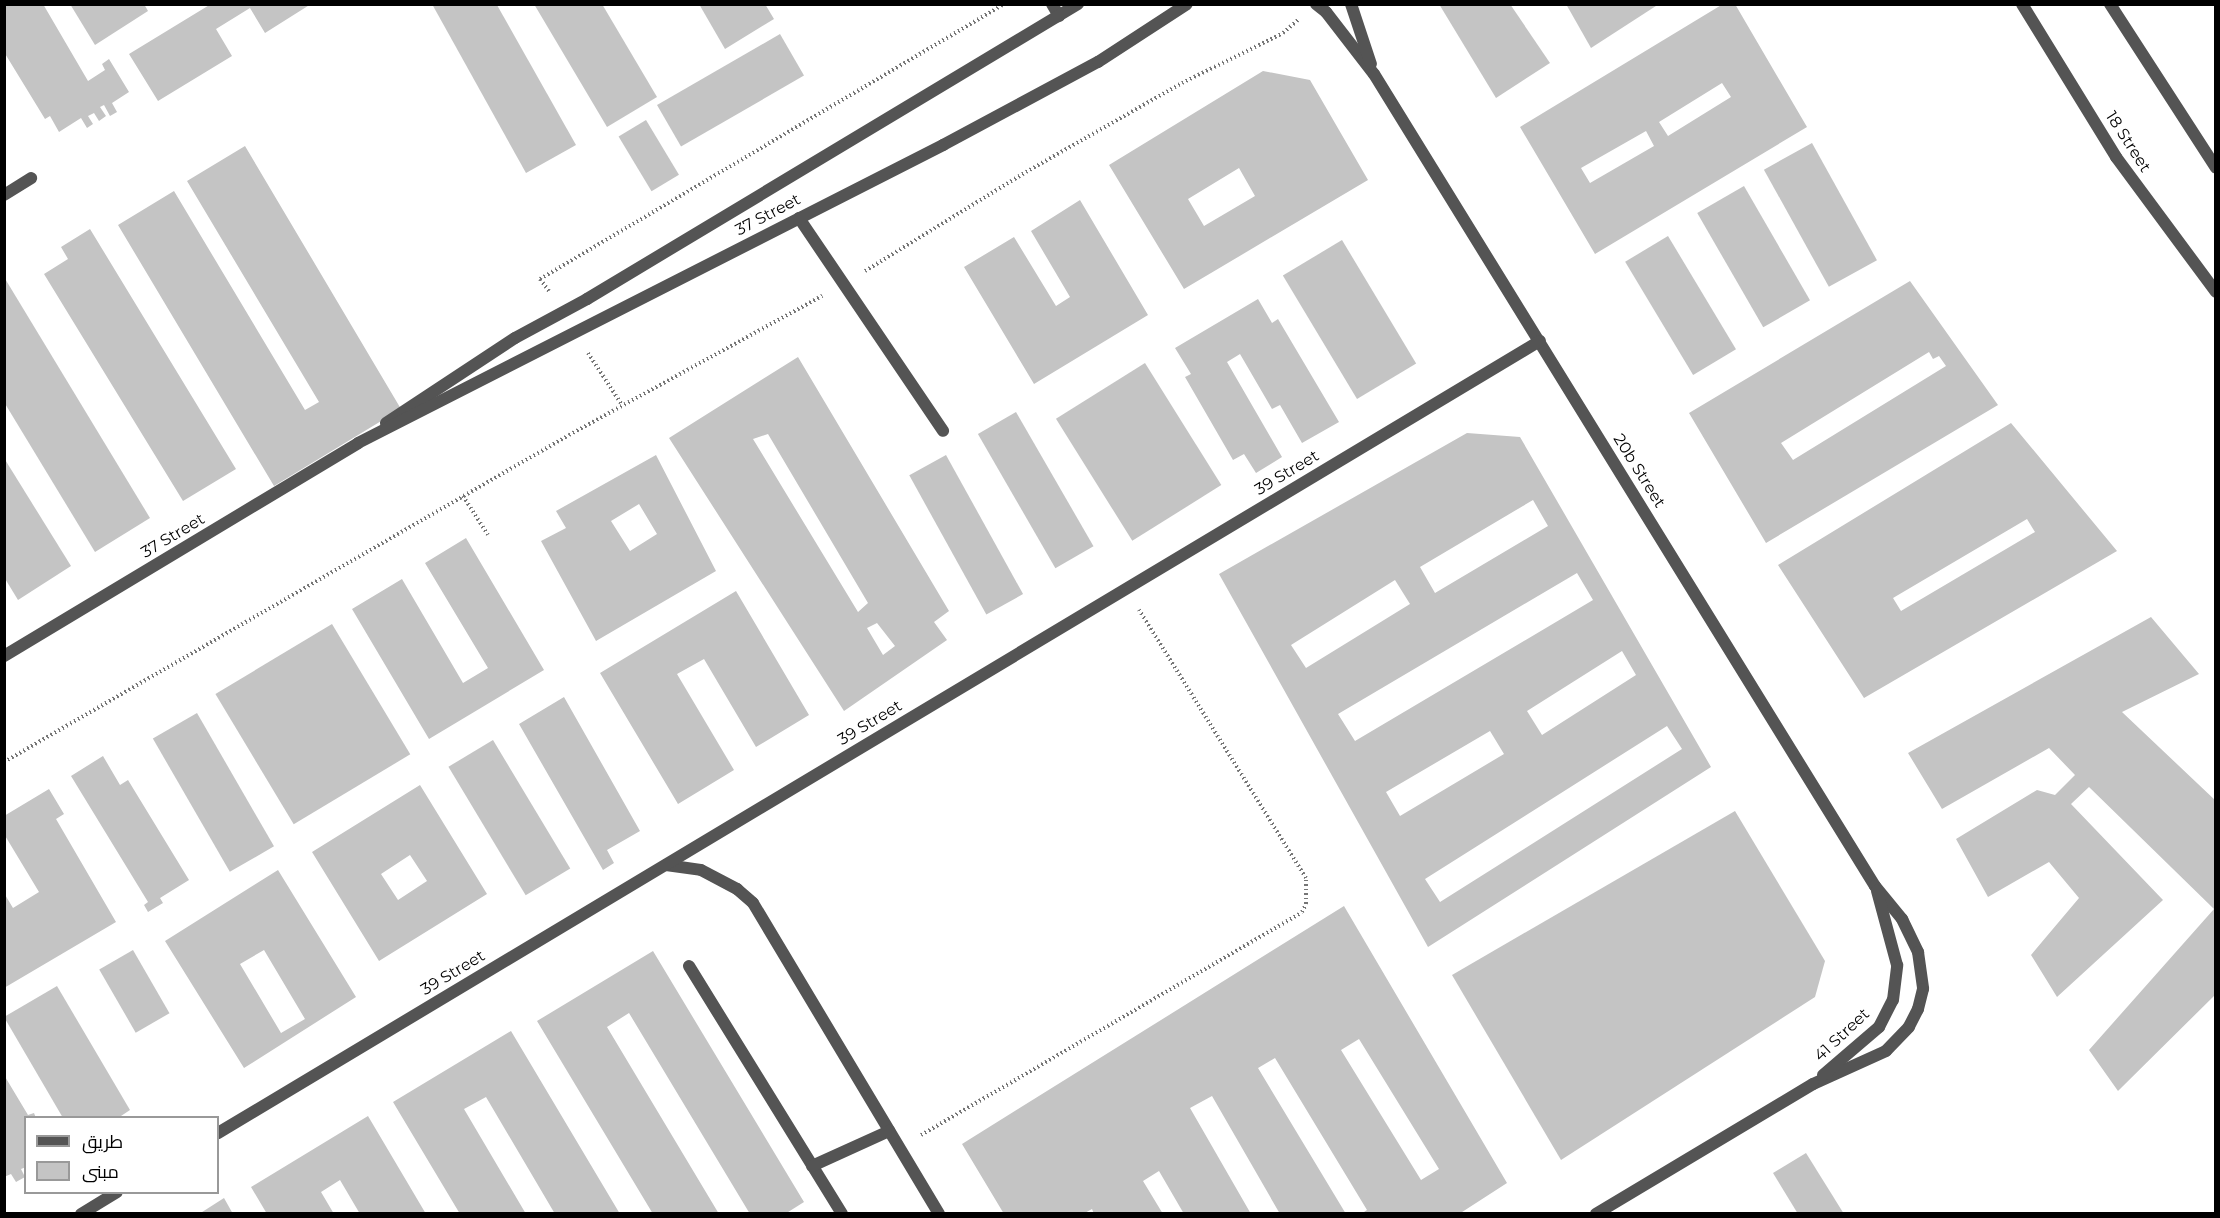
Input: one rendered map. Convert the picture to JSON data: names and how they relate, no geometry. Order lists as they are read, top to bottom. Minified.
{"streets":{"street":["18 Street","37 Street","20b Street","39 Street","41 Street"]},"crossings":[["20b Street","39 Street"],["20b Street","41 Street"]],"legend":["طريق","مبنى"]}
